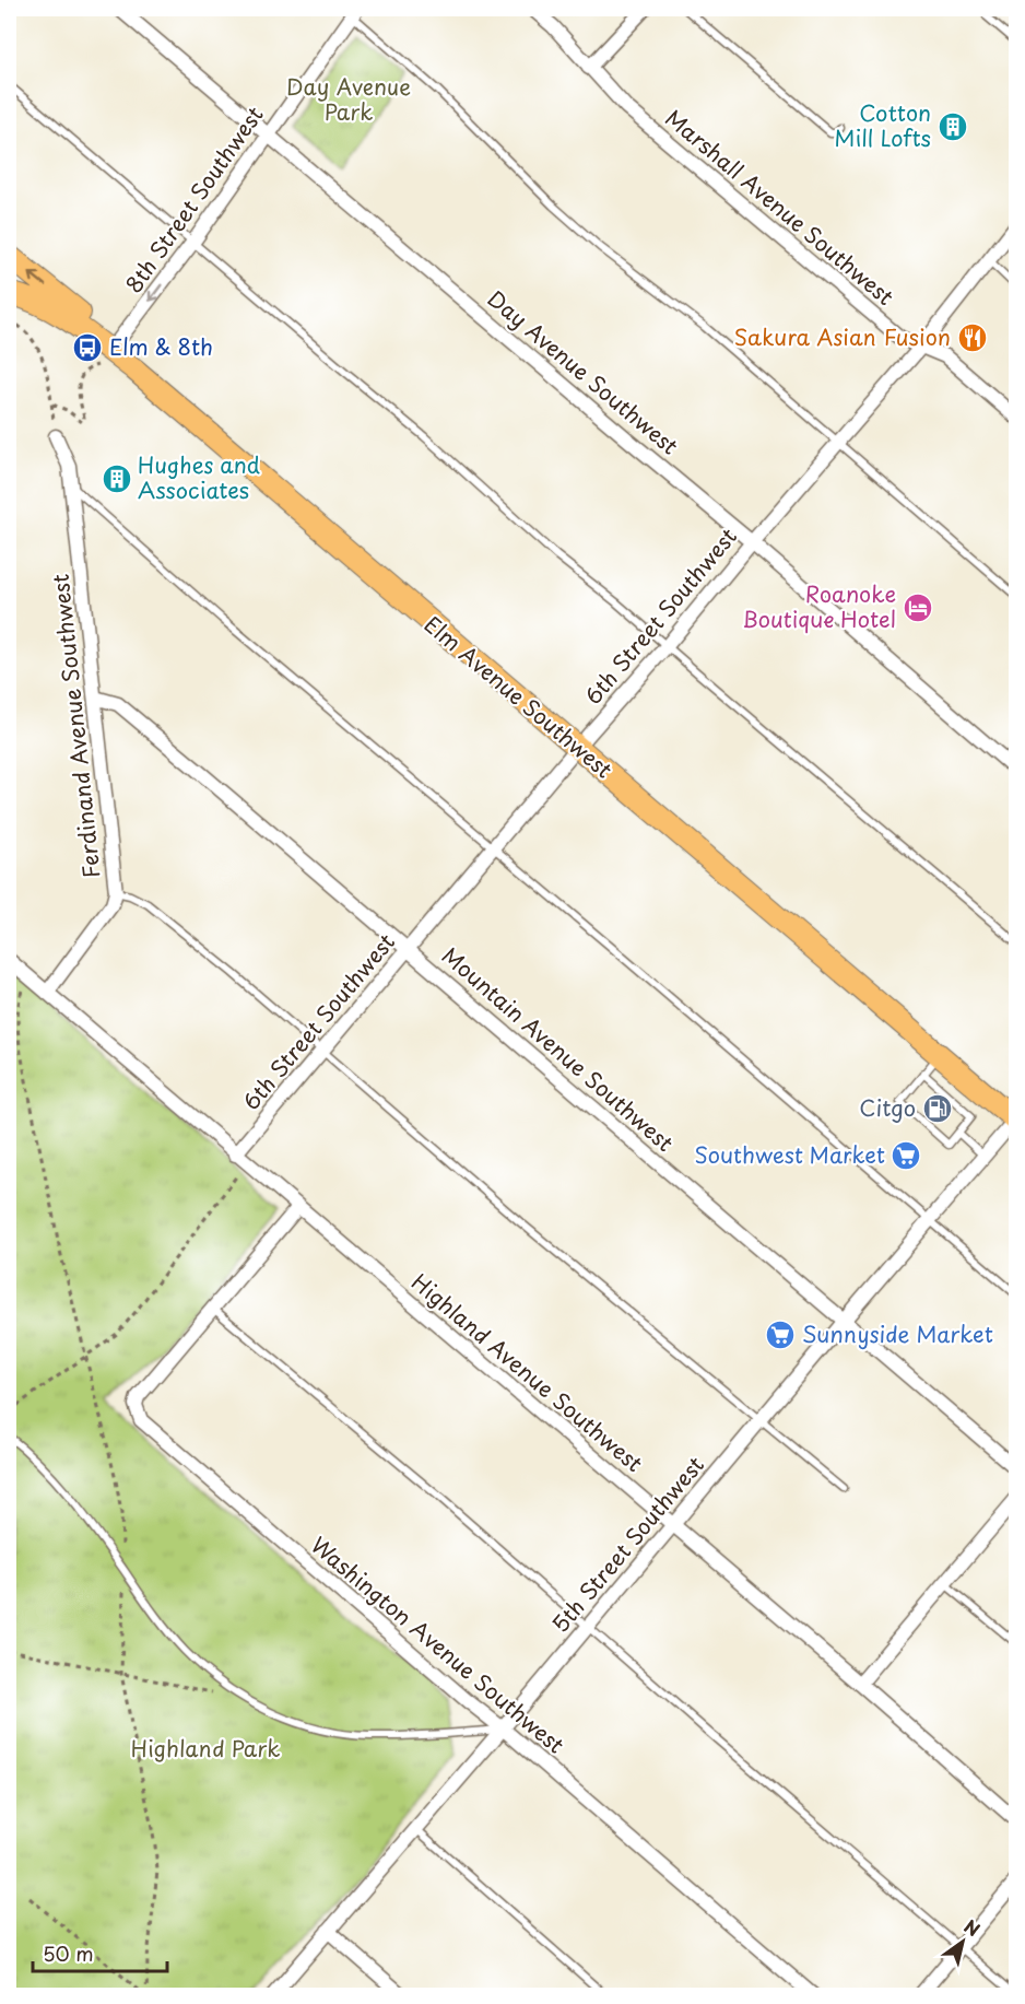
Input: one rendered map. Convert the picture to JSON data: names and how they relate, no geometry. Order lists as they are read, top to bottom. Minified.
{"streets":{"main road":["Elm Avenue Southwest"],"street":["8th Street Southwest","Marshall Avenue Southwest","Day Avenue Southwest","6th Street Southwest","Ferdinand Avenue Southwest","Mountain Avenue Southwest","Highland Avenue Southwest","5th Street Southwest","Washington Avenue Southwest"]},"crossings":[["8th Street Southwest","Day Avenue Southwest"],["8th Street Southwest","Elm Avenue Southwest"],["Marshall Avenue Southwest","6th Street Southwest"],["Day Avenue Southwest","6th Street Southwest"],["6th Street Southwest","Elm Avenue Southwest"],["6th Street Southwest","Mountain Avenue Southwest"],["6th Street Southwest","Highland Avenue Southwest"],["Elm Avenue Southwest","5th Street Southwest"],["Ferdinand Avenue Southwest","Mountain Avenue Southwest"],["Ferdinand Avenue Southwest","Highland Avenue Southwest"],["Mountain Avenue Southwest","5th Street Southwest"],["Highland Avenue Southwest","5th Street Southwest"],["5th Street Southwest","Washington Avenue Southwest"]],"parks":["Day Avenue Park","Highland Park"],"places":{"building":["Cotton Mill Lofts","Hughes and Associates"],"restaurant":["Sakura Asian Fusion"],"bus stop":["Elm & 8th"],"hotel":["Roanoke Boutique Hotel"],"fuel station":["Citgo"],"supermarket":["Southwest Market","Sunnyside Market"]},"scale_bar":"50 m","north":"top right"}
